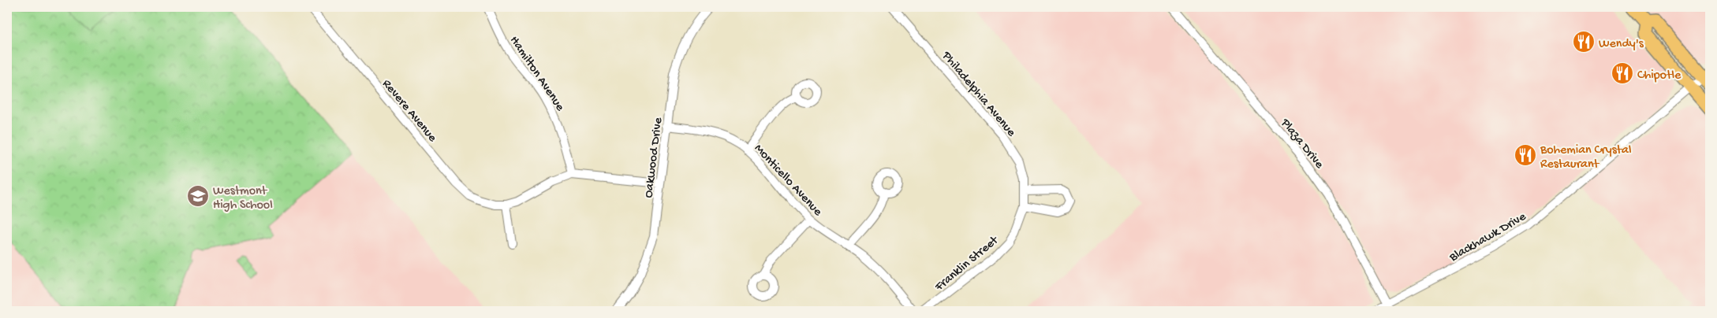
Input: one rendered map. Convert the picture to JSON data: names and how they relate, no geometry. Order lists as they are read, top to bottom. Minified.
{"streets":{"street":["Hamilton Avenue","Philadelphia Avenue","Revere Avenue","Plaza Drive","Oakwood Drive","Monticello Avenue","Blackhawk Drive","Franklin Street"]},"crossings":[["Hamilton Avenue","Revere Avenue"],["Philadelphia Avenue","Franklin Street"],["Revere Avenue","Oakwood Drive"],["Plaza Drive","Blackhawk Drive"],["Oakwood Drive","Monticello Avenue"]],"places":{"restaurant":["Wendy's","Chipotle","Bohemian Crystal Restaurant"],"school or university":["Westmont High School"]}}
